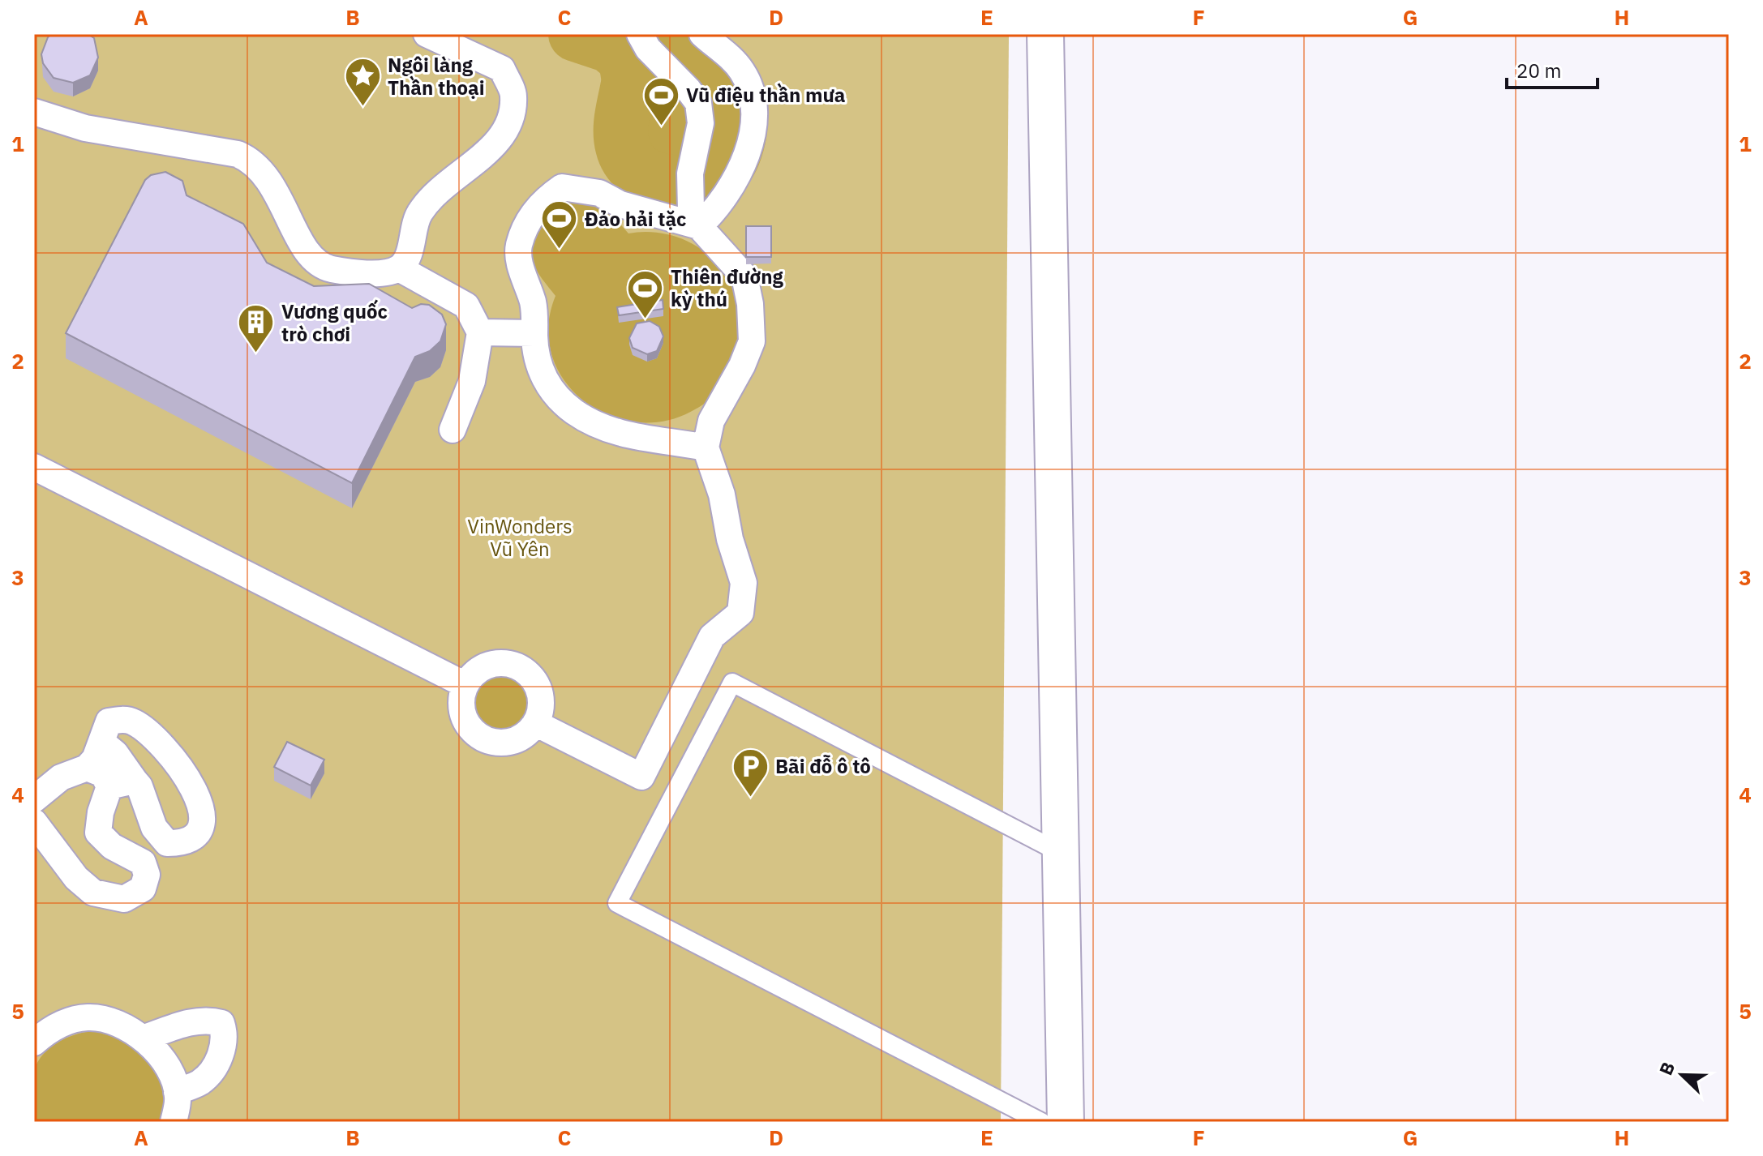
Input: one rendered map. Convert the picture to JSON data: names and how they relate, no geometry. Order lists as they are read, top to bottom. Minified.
{"parks":["VinWonders Vũ Yên"],"places":{"place":["Ngôi làng Thần thoại"],"sports":["Vũ điệu thần mưa","Đảo hải tặc","Thiên đường kỳ thú"],"building":["Vương quốc trò chơi"],"parking":["Bãi đỗ ô tô"]},"scale_bar":"20 m","north":"top left","grid":{"columns":["A","B","C","D","E","F","G","H"],"rows":["1","2","3","4","5"]}}
